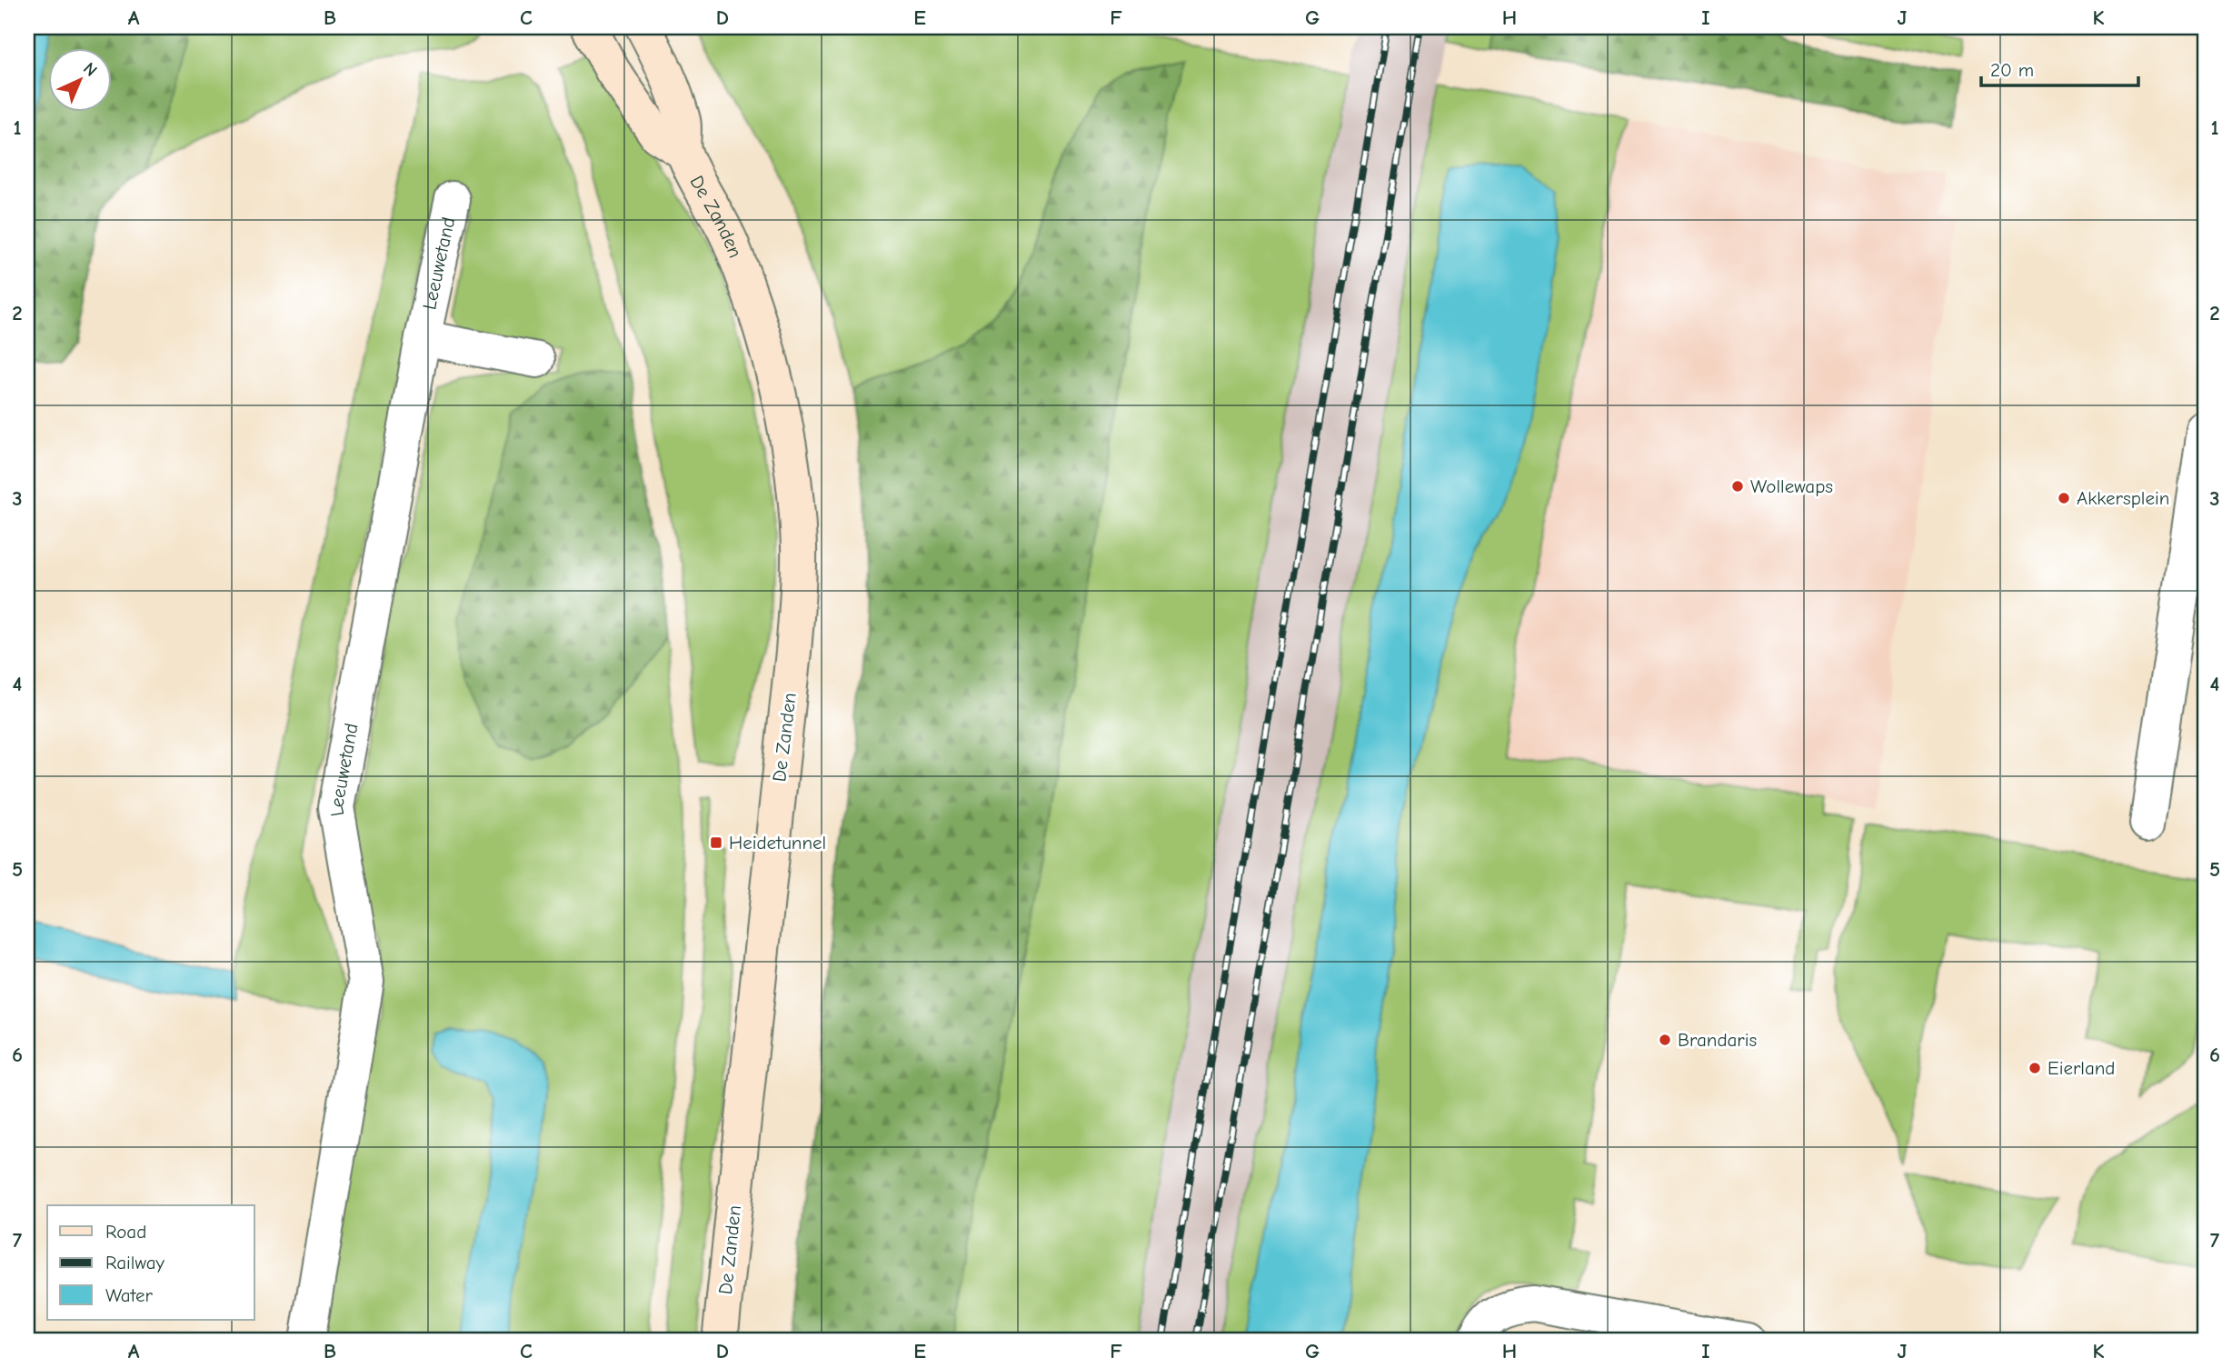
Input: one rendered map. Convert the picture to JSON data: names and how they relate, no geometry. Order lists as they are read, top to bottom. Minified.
{"streets":{"main road":["De Zanden"],"street":["Leeuwetand"]},"places":{"other":["Wollewaps","Akkersplein","Brandaris","Eierland"],"transit":["Heidetunnel"]},"legend":["Road","Railway","Water"],"scale_bar":"20 m","north":"top right","grid":{"columns":["A","B","C","D","E","F","G","H","I","J","K"],"rows":["1","2","3","4","5","6","7"]}}
